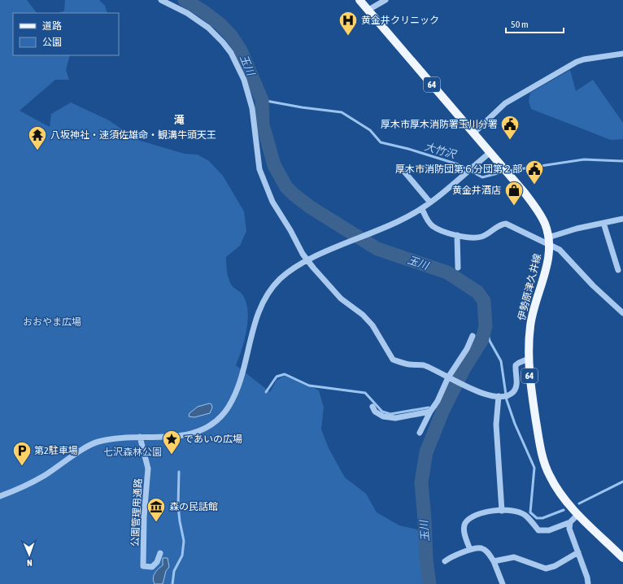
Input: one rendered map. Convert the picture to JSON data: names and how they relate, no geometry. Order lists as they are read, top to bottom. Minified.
{"streets":{"main road":["64","伊勢原津久井線"],"street":["公園管理用通路"]},"crossings":[["64","伊勢原津久井線"]],"districts":["滝"],"water":["玉川","大竹沢"],"parks":["おおやま広場","七沢森林公園"],"places":{"hospital":["黄金井クリニック"],"public building":["厚木市厚木消防署玉川分署","厚木市消防団第６分団第２部"],"temple":["八坂神社・速須佐雄命・観溝牛頭天王"],"shop":["黄金井酒店"],"place":["であいの広場"],"parking":["第2駐車場"],"museum":["森の民話館"]},"legend":["道路","公園"],"scale_bar":"50 m","north":"bottom"}
